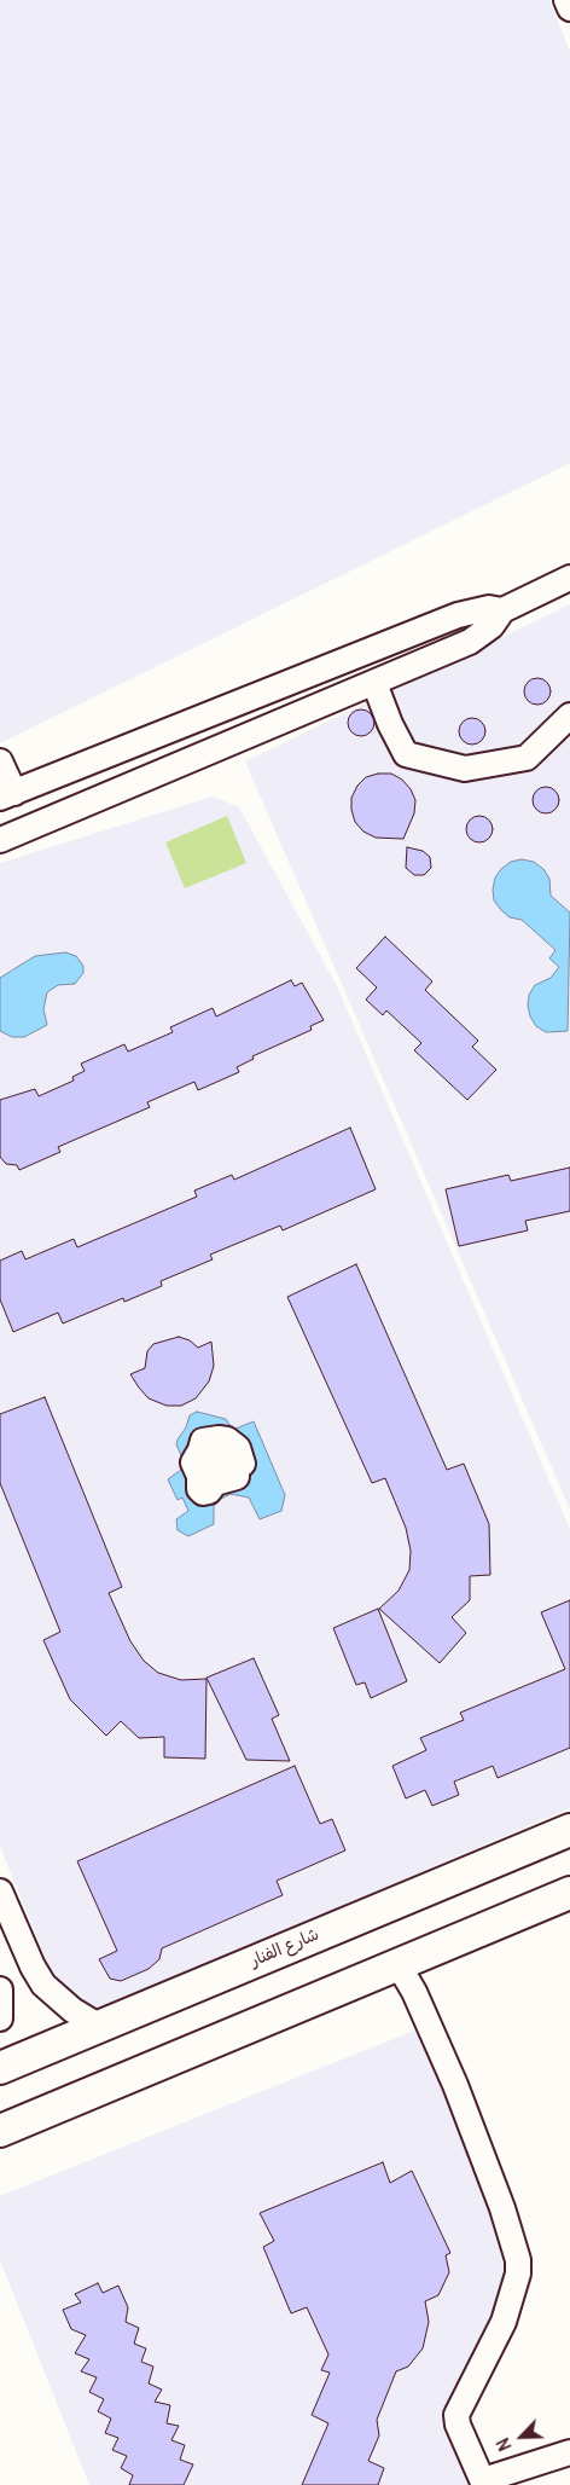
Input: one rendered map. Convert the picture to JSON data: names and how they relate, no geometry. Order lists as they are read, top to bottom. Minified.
{"streets":{"main road":["شارع الفنار"]},"north":"bottom left"}
